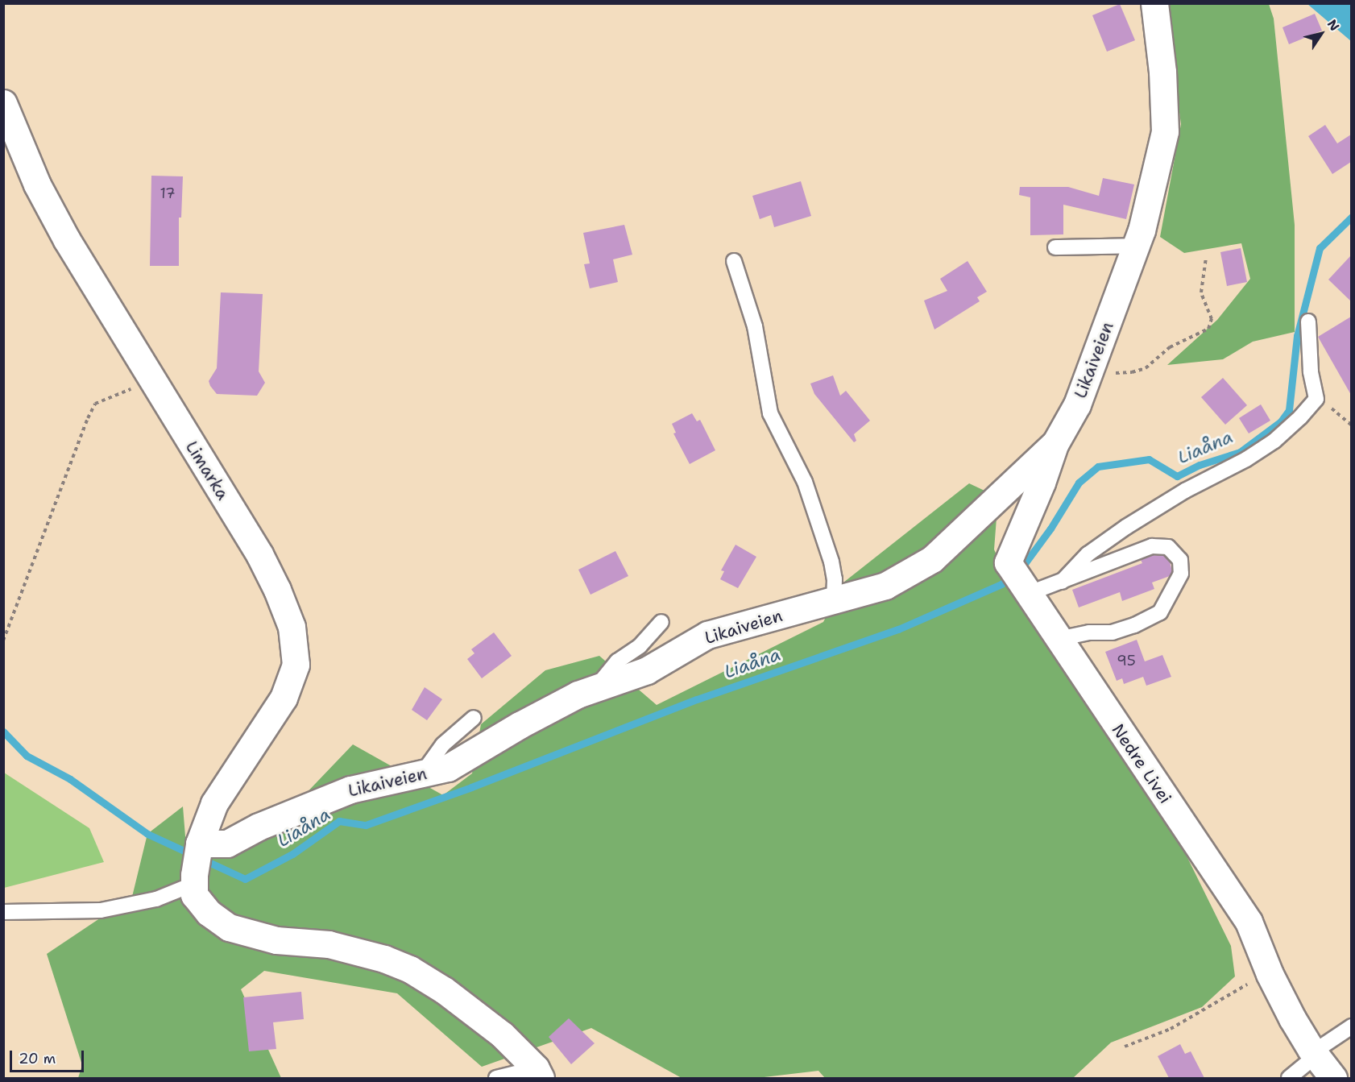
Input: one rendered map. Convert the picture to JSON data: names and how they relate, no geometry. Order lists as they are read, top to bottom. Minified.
{"streets":{"street":["Likaiveien","Limarka","Nedre Livei"]},"crossings":[["Likaiveien","Limarka"],["Likaiveien","Nedre Livei"]],"water":["Liaåna"],"house_numbers":["17","95"],"scale_bar":"20 m","north":"top right"}
